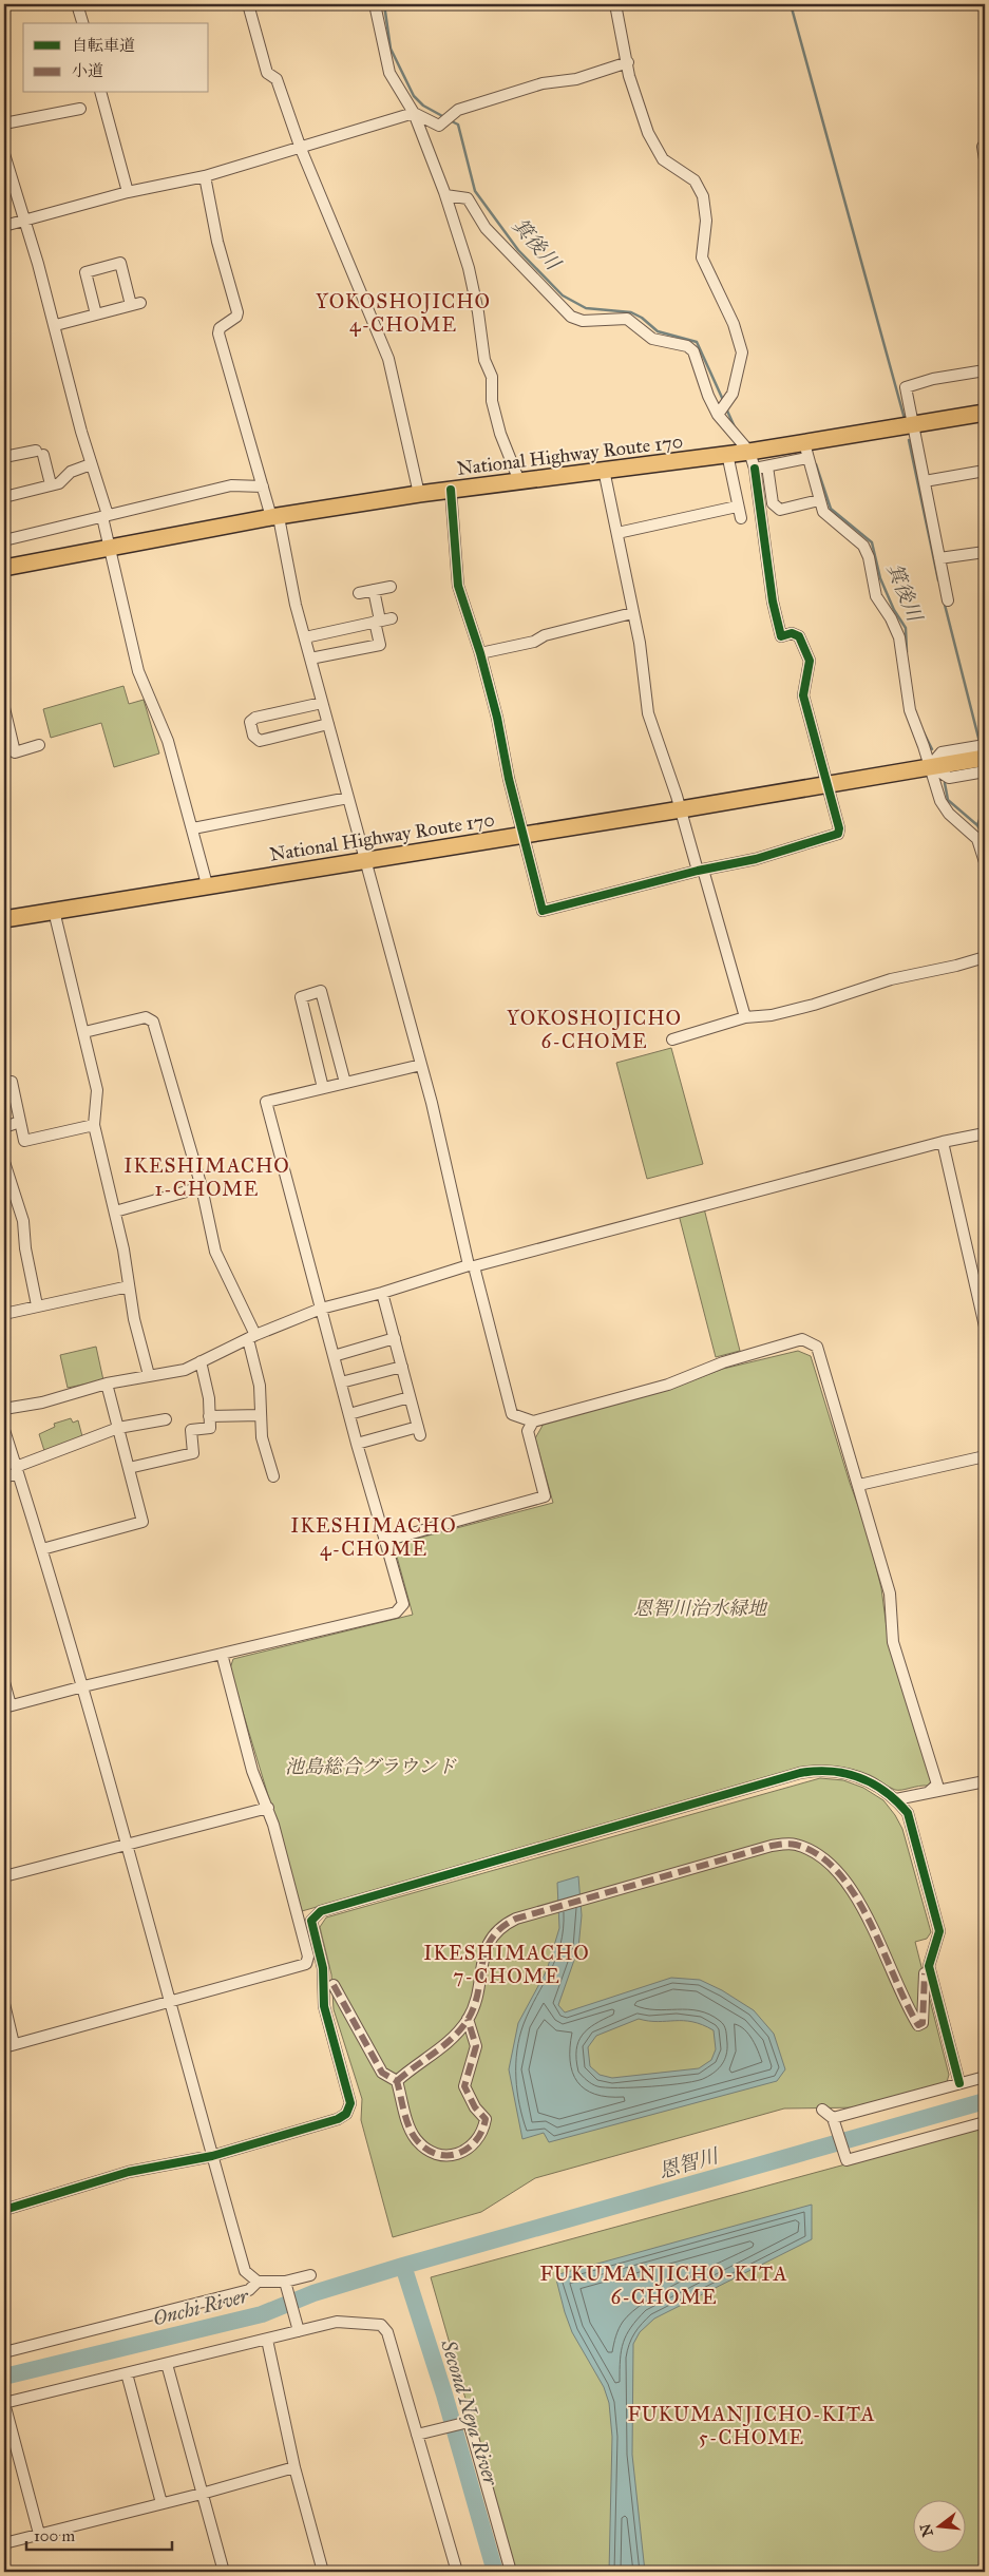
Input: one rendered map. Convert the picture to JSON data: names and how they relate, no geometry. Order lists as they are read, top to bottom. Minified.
{"streets":{"highway":["National Highway Route 170"]},"districts":["YOKOSHOJICHO 4-CHOME","YOKOSHOJICHO 6-CHOME","IKESHIMACHO 1-CHOME","IKESHIMACHO 4-CHOME","IKESHIMACHO 7-CHOME","FUKUMANJICHO-KITA 6-CHOME","FUKUMANJICHO-KITA 5-CHOME"],"water":["箕後川","恩智川","Onchi River","Second Neya River"],"parks":["恩智川治水緑地","池島総合グラウンド"],"legend":["自転車道","小道"],"scale_bar":"100 m","north":"left"}
